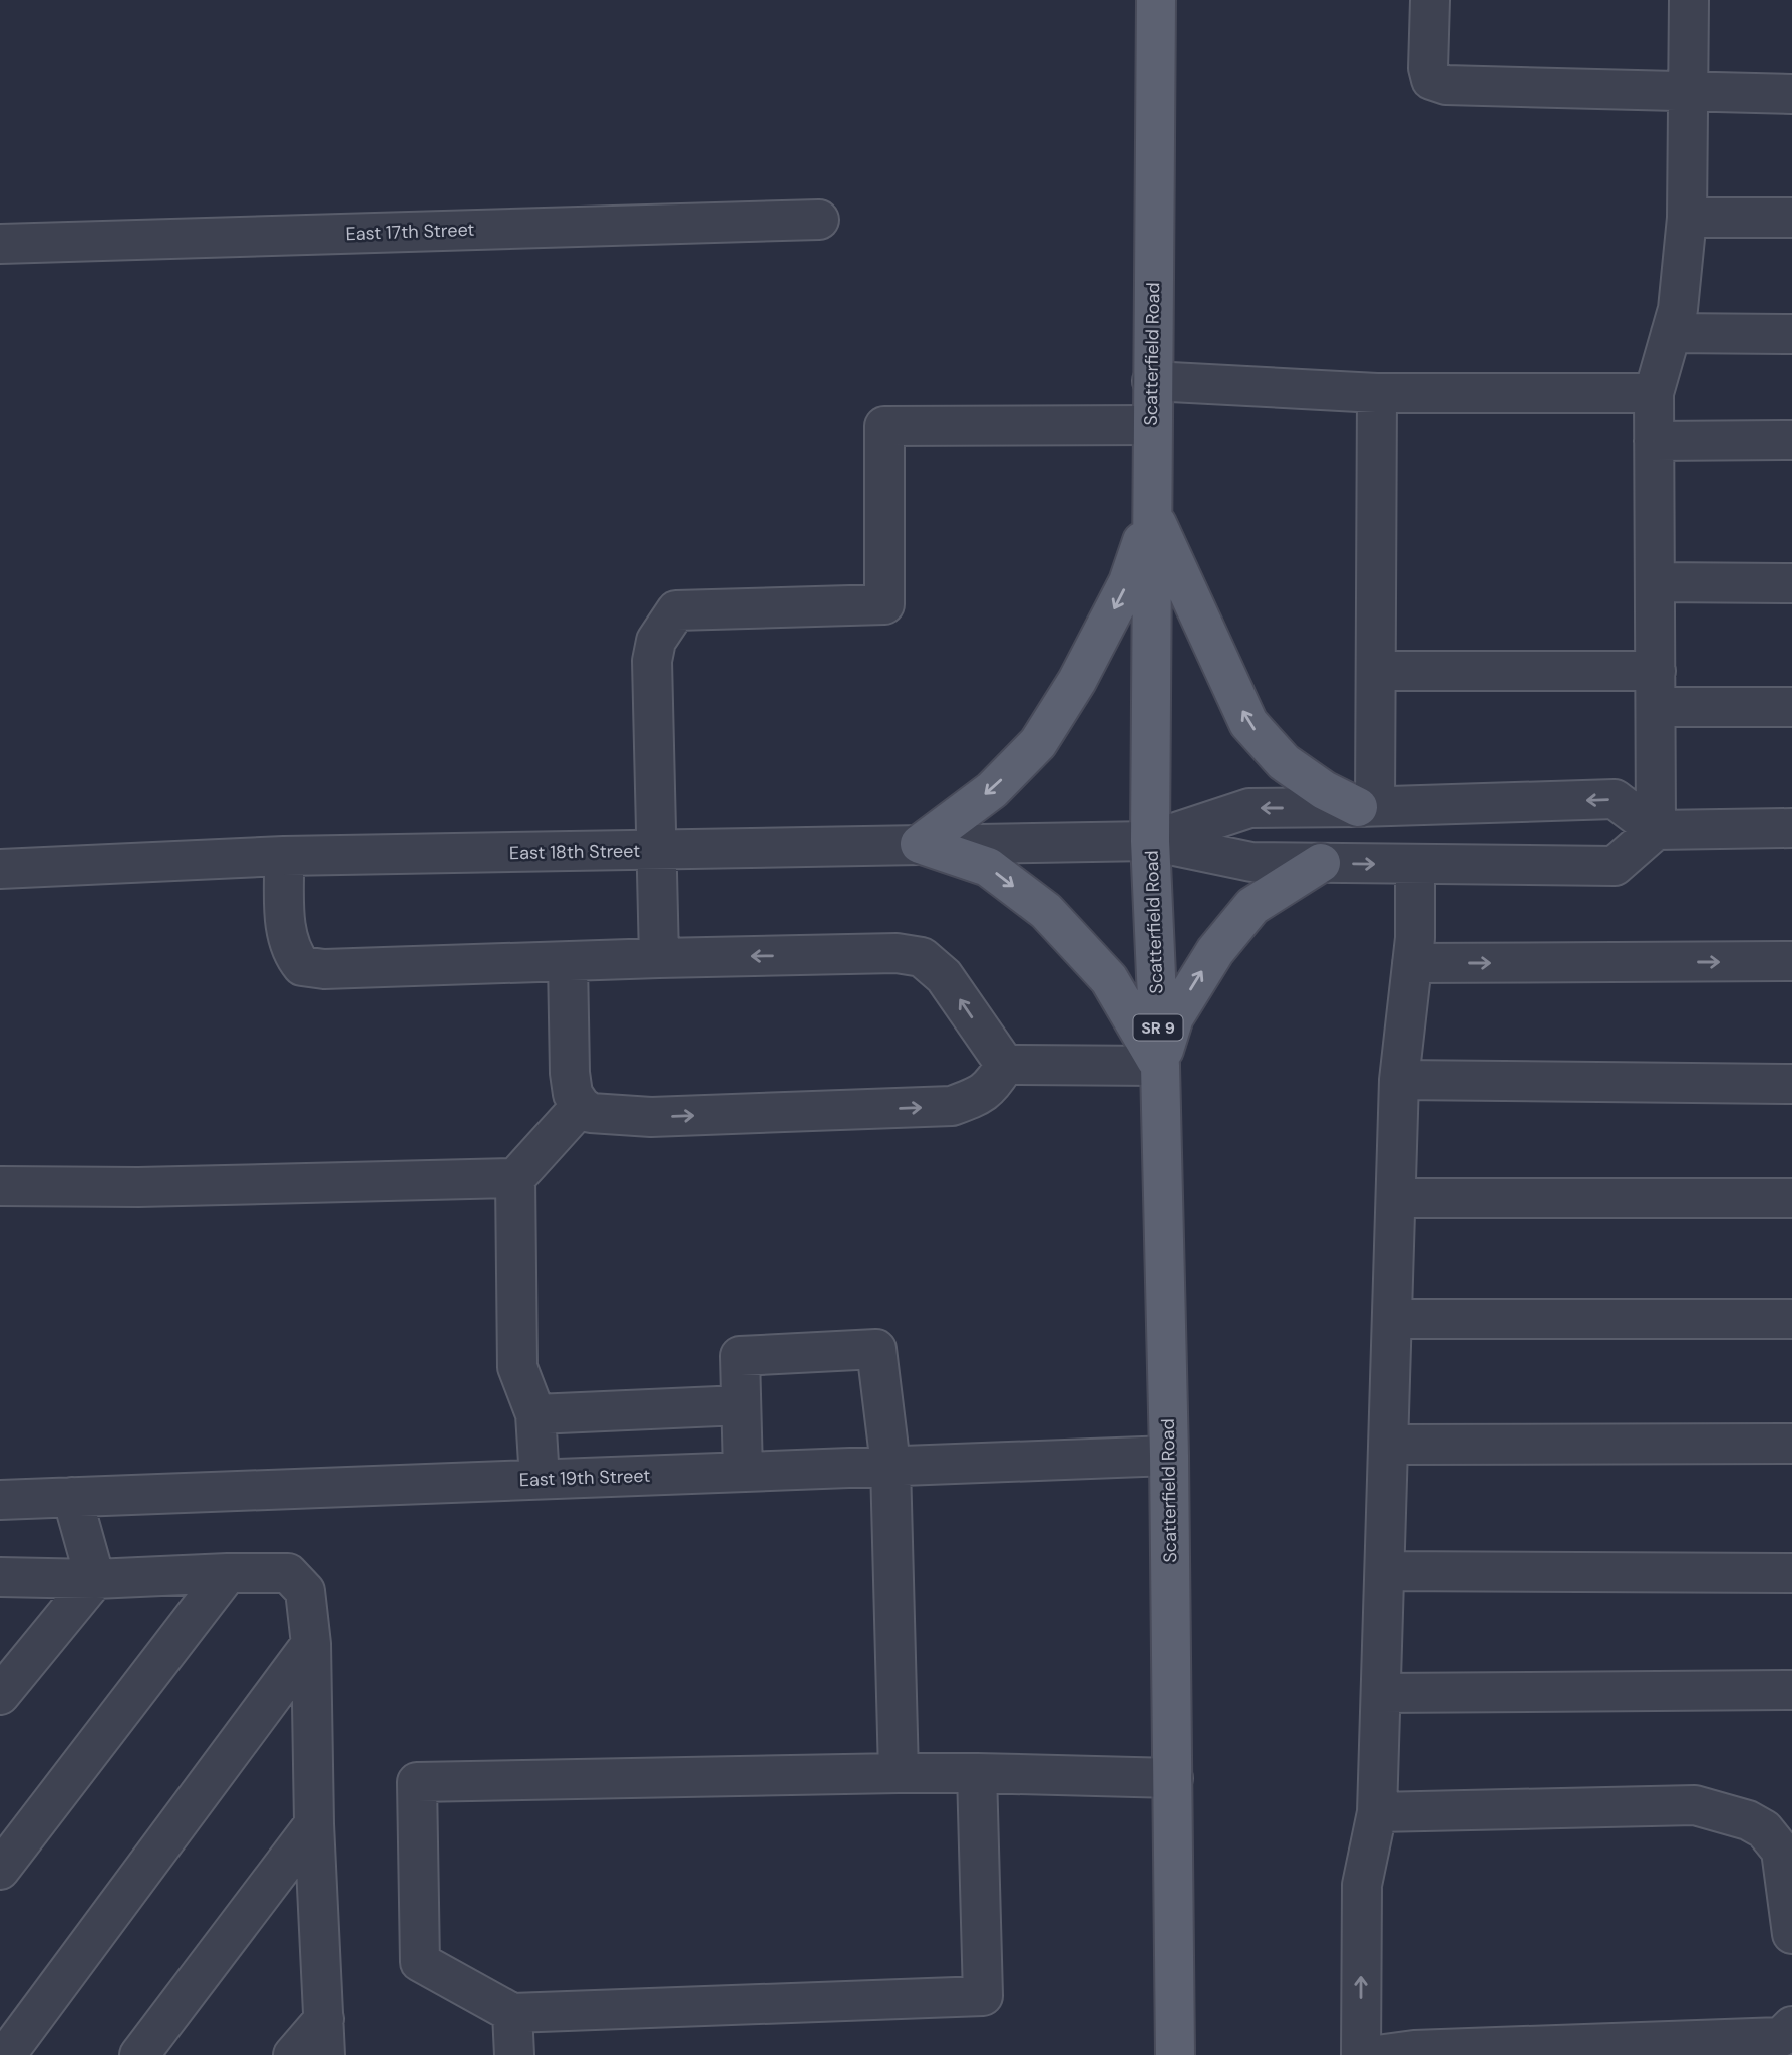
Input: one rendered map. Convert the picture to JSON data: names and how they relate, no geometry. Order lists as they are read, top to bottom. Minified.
{"streets":{"main road":["Scatterfield Road","SR 9"],"street":["East 17th Street","East 18th Street","East 19th Street"]},"crossings":[["Scatterfield Road","East 18th Street"],["Scatterfield Road","East 19th Street"]]}
